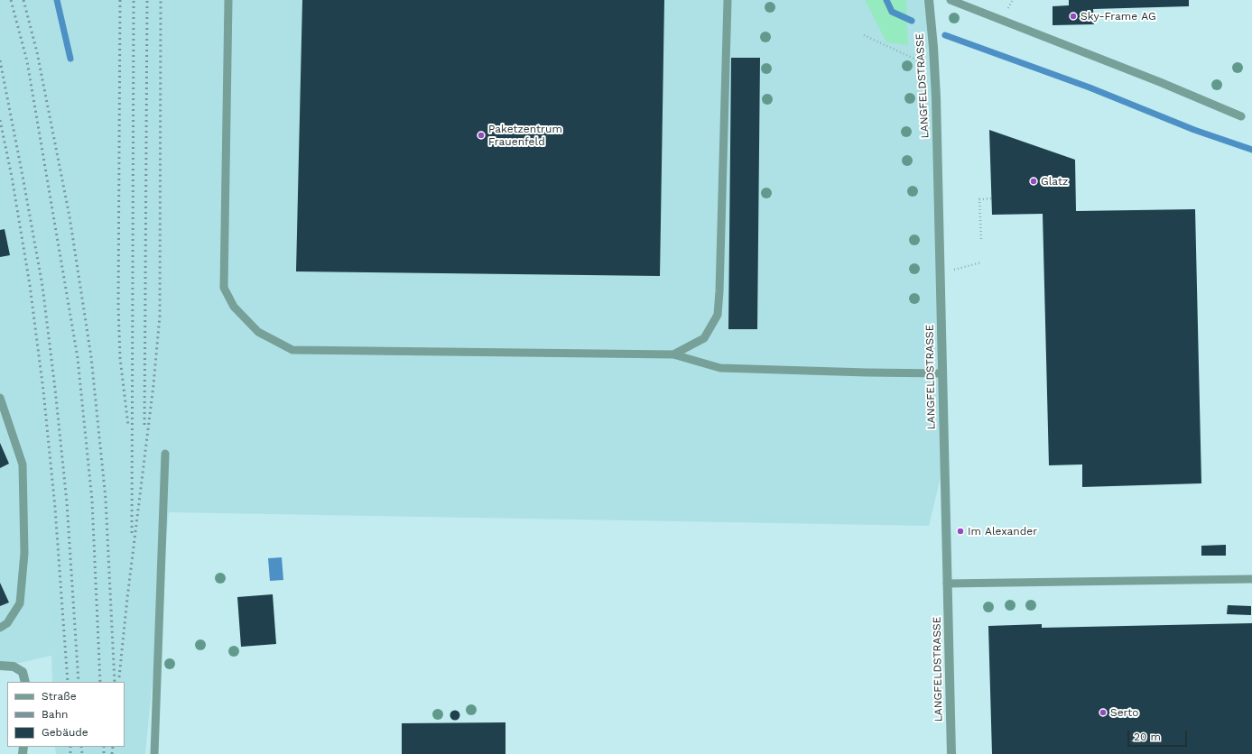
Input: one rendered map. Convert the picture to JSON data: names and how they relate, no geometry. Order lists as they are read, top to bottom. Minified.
{"streets":{"street":["LANGFELDSTRASSE"]},"places":["Sky-Frame AG","Paketzentrum Frauenfeld","Glatz","Im Alexander","Serto"],"legend":["Straße","Bahn","Gebäude"],"scale_bar":"20 m"}
